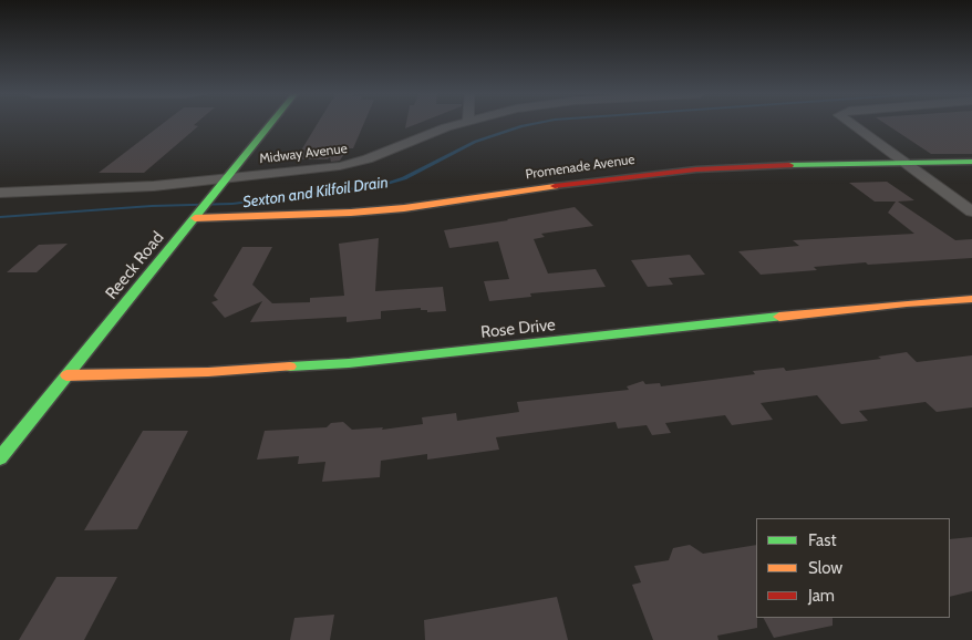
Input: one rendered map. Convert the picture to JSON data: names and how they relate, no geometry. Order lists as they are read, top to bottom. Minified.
{"streets":{"street":["Midway Avenue","Promenade Avenue","Reeck Road","Rose Drive"]},"crossings":[["Midway Avenue","Reeck Road"],["Promenade Avenue","Reeck Road"],["Reeck Road","Rose Drive"]],"water":["Sexton and Kilfoil Drain"],"legend":["Fast","Slow","Jam"]}
